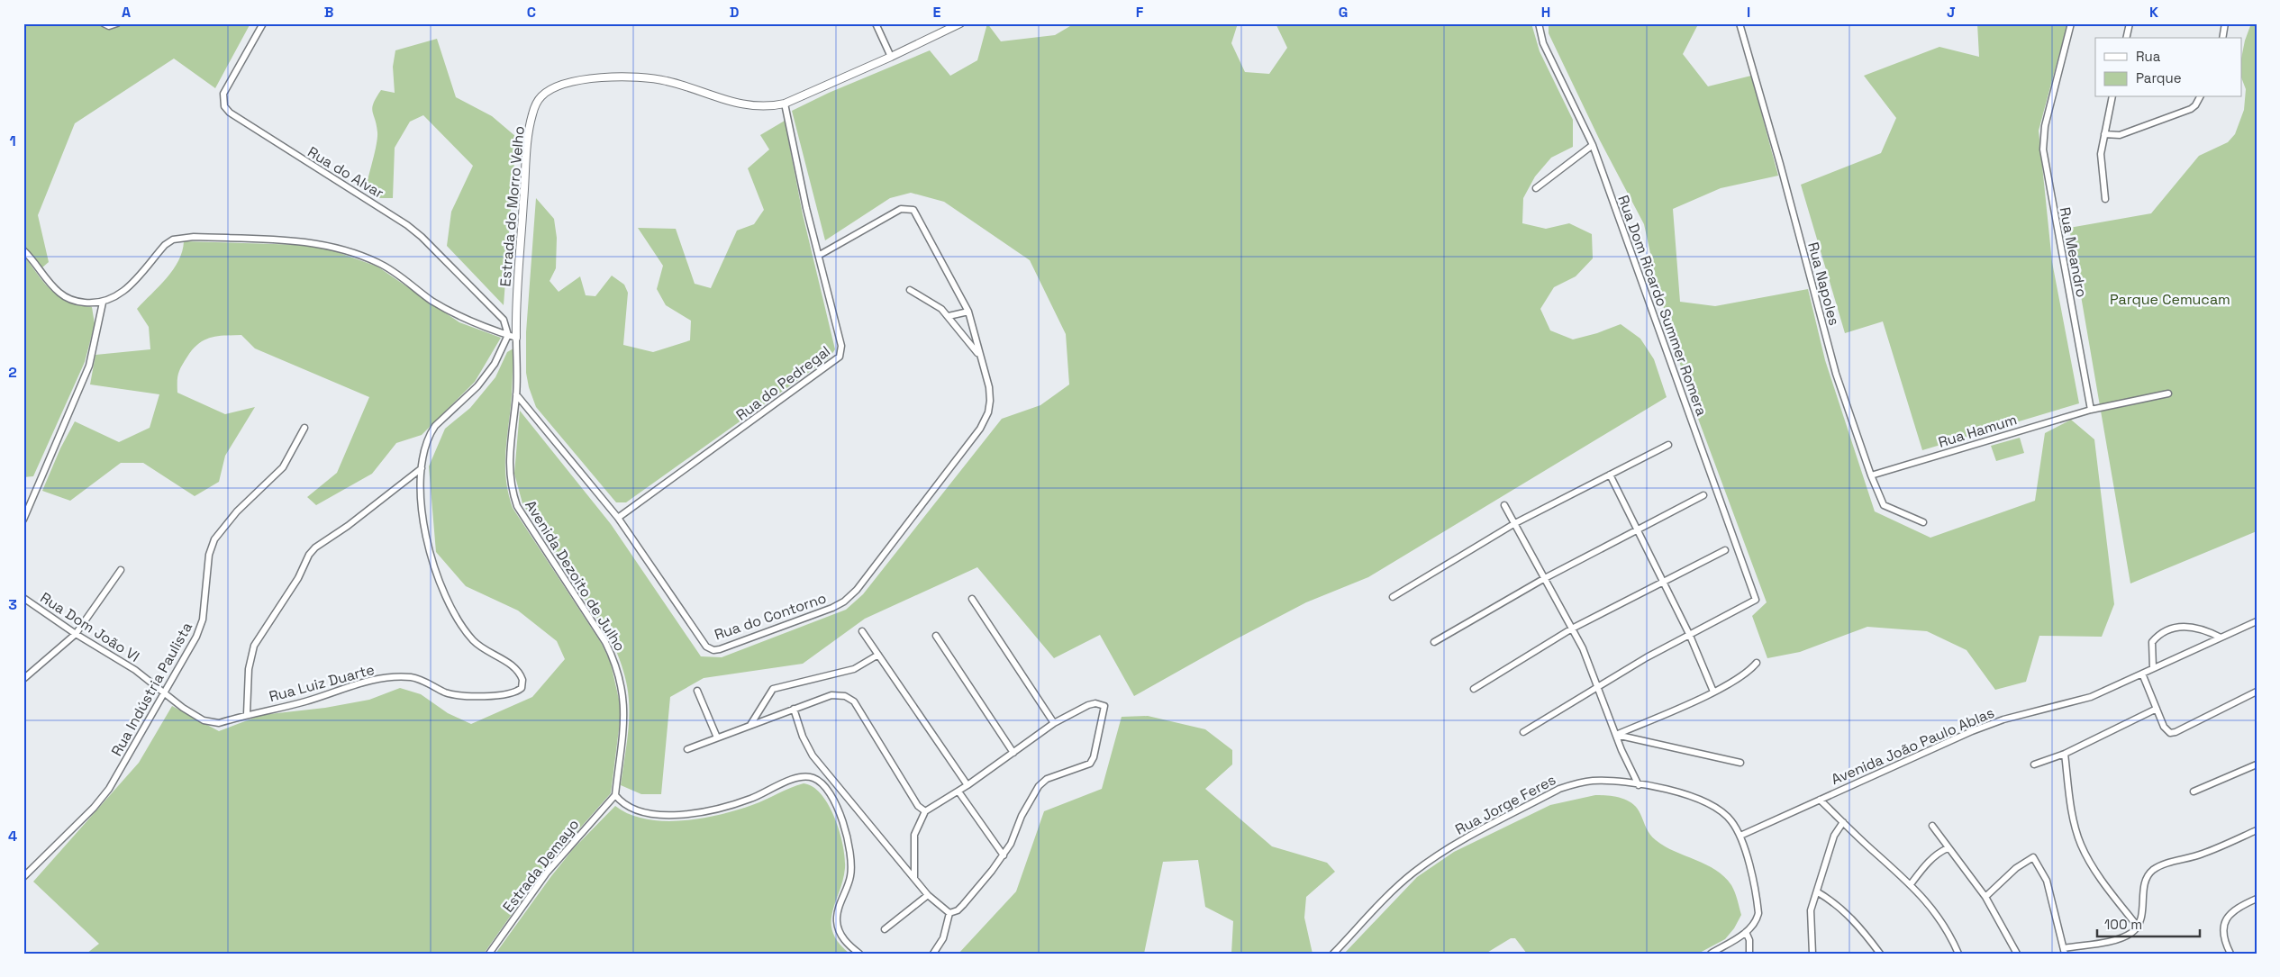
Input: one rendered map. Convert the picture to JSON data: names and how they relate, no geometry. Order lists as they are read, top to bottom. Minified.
{"streets":{"street":["Rua do Alvar","Estrada do Morro Velho","Rua Meandro","Rua Napoles","Rua Dom Ricardo Summer Romera","Rua do Pedregal","Rua Hamum","Avenida Dezoito de Julho","Rua do Contorno","Rua Dom João VI","Rua Luiz Duarte","Rua Indústria Paulista","Avenida João Paulo Ablas","Rua Jorge Feres","Estrada Demayo"]},"crossings":[["Estrada do Morro Velho","Rua do Pedregal"],["Rua Meandro","Rua Hamum"],["Rua Napoles","Rua Hamum"],["Rua do Pedregal","Rua do Contorno"],["Avenida Dezoito de Julho","Rua do Contorno"],["Avenida Dezoito de Julho","Estrada Demayo"],["Rua Dom João VI","Rua Luiz Duarte"],["Rua Dom João VI","Rua Indústria Paulista"],["Rua Luiz Duarte","Rua Indústria Paulista"],["Avenida João Paulo Ablas","Rua Jorge Feres"]],"parks":["Parque Cemucam"],"legend":["Rua","Parque"],"scale_bar":"100 m","grid":{"columns":["A","B","C","D","E","F","G","H","I","J","K"],"rows":["1","2","3","4"]}}
